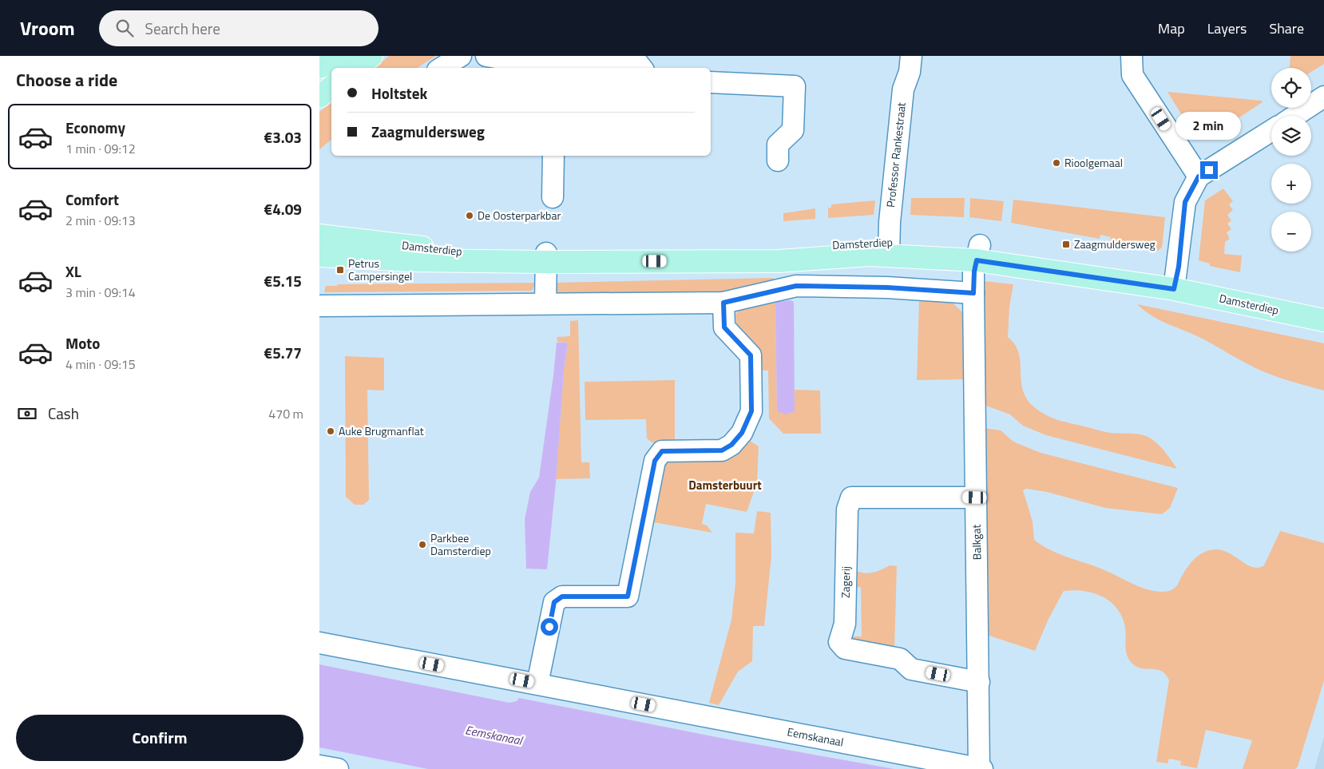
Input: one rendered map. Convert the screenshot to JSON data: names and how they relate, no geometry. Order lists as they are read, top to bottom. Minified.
{"streets":{"main road":["Damsterdiep"],"street":["Professor Rankestraat","Balkgat","Zagerij","Eemskanaal"]},"crossings":[["Professor Rankestraat","Damsterdiep"],["Damsterdiep","Balkgat"],["Balkgat","Zagerij"],["Balkgat","Eemskanaal"]],"districts":["Damsterbuurt"],"water":["Eemskanaal"],"places":{"other":["Rioolgemaal","De Oosterparkbar","Auke Brugmanflat","Parkbee Damsterdiep"],"transit":["Zaagmuldersweg","Petrus Campersingel"]},"page":{"header":"Vroom","search":"Search here","nav":["Map","Layers","Share"],"heading":"Choose a ride","map_buttons":["+","−"],"banner":["Holtstek","Zaagmuldersweg"],"list":[{"name":"Economy","note":"1 min · 09:12","value":"€3.03"},{"name":"Comfort","note":"2 min · 09:13","value":"€4.09"},{"name":"XL","note":"3 min · 09:14","value":"€5.15"},{"name":"Moto","note":"4 min · 09:15","value":"€5.77"}],"bubble":"2 min","pay":["Cash","470 m"],"buttons":"Confirm"}}
